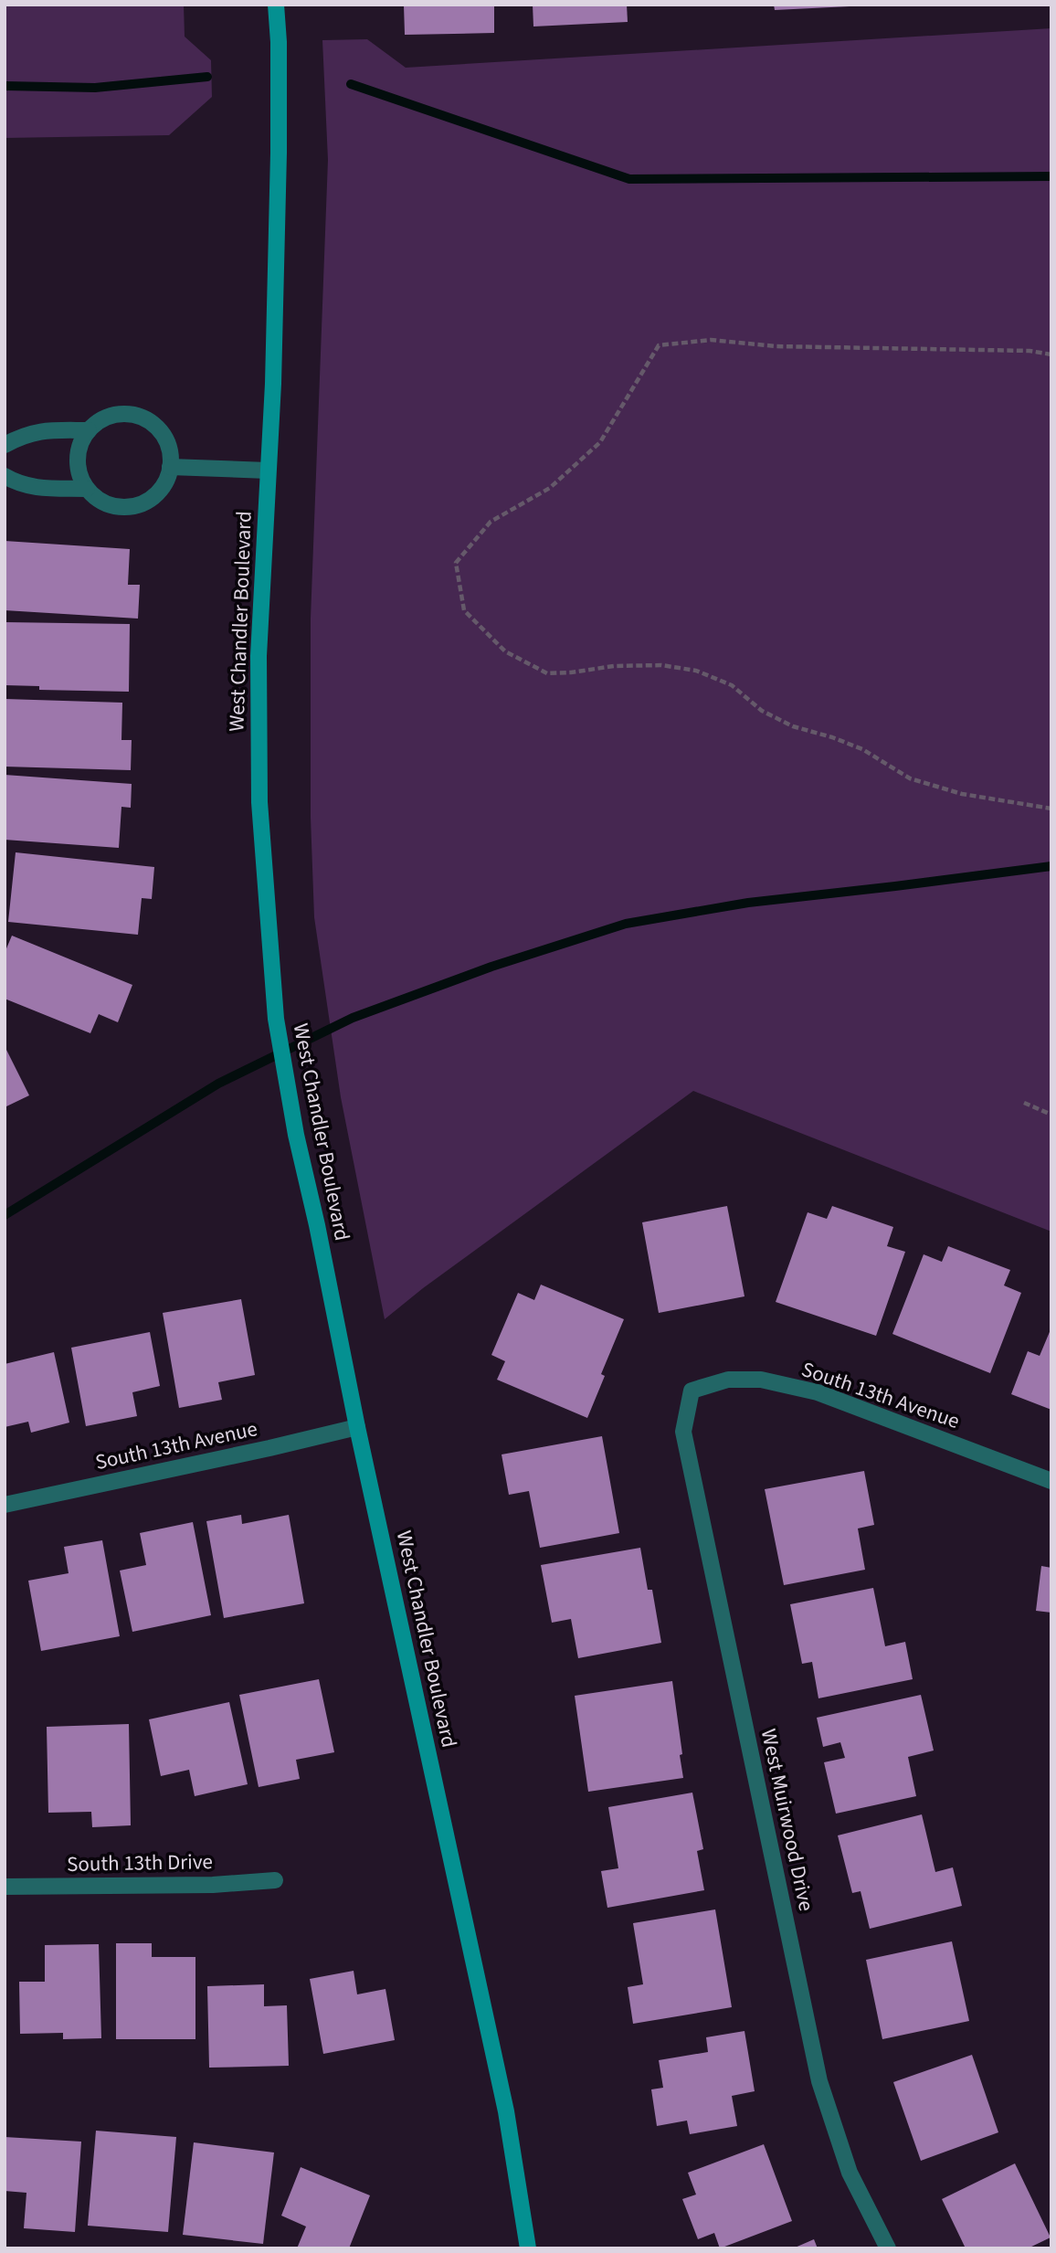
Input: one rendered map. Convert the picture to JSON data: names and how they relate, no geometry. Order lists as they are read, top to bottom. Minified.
{"streets":{"main road":["West Chandler Boulevard"],"street":["South 13th Avenue","West Muirwood Drive","South 13th Drive"]},"crossings":[["West Chandler Boulevard","South 13th Avenue"],["South 13th Avenue","West Muirwood Drive"]]}
